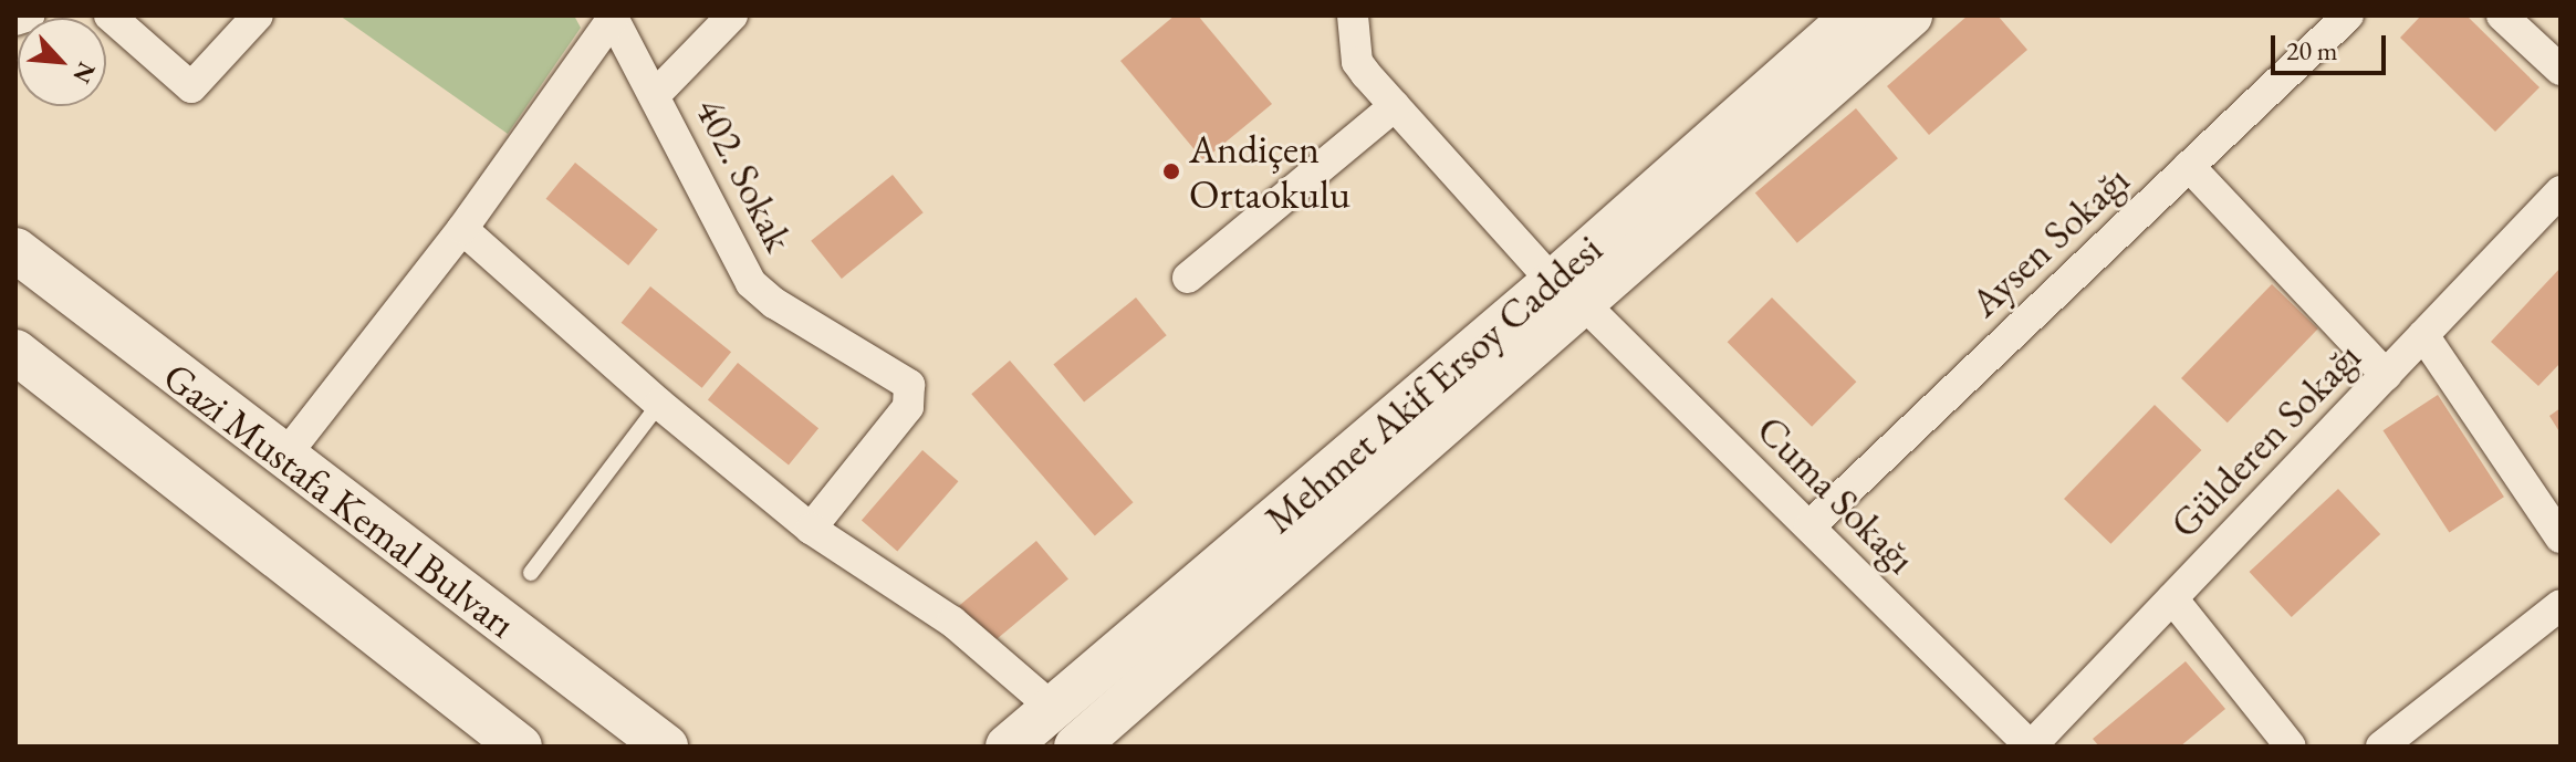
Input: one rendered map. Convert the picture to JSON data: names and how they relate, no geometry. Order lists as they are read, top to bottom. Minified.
{"streets":{"main road":["Mehmet Akif Ersoy Caddesi","Gazi Mustafa Kemal Bulvarı"],"street":["402. Sokak","Aysen Sokağı","Gülderen Sokağı","Cuma Sokağı"]},"crossings":[["Aysen Sokağı","Cuma Sokağı"],["Mehmet Akif Ersoy Caddesi","Cuma Sokağı"],["Gülderen Sokağı","Cuma Sokağı"]],"places":["Andiçen Ortaokulu"],"scale_bar":"20 m","north":"bottom right"}
